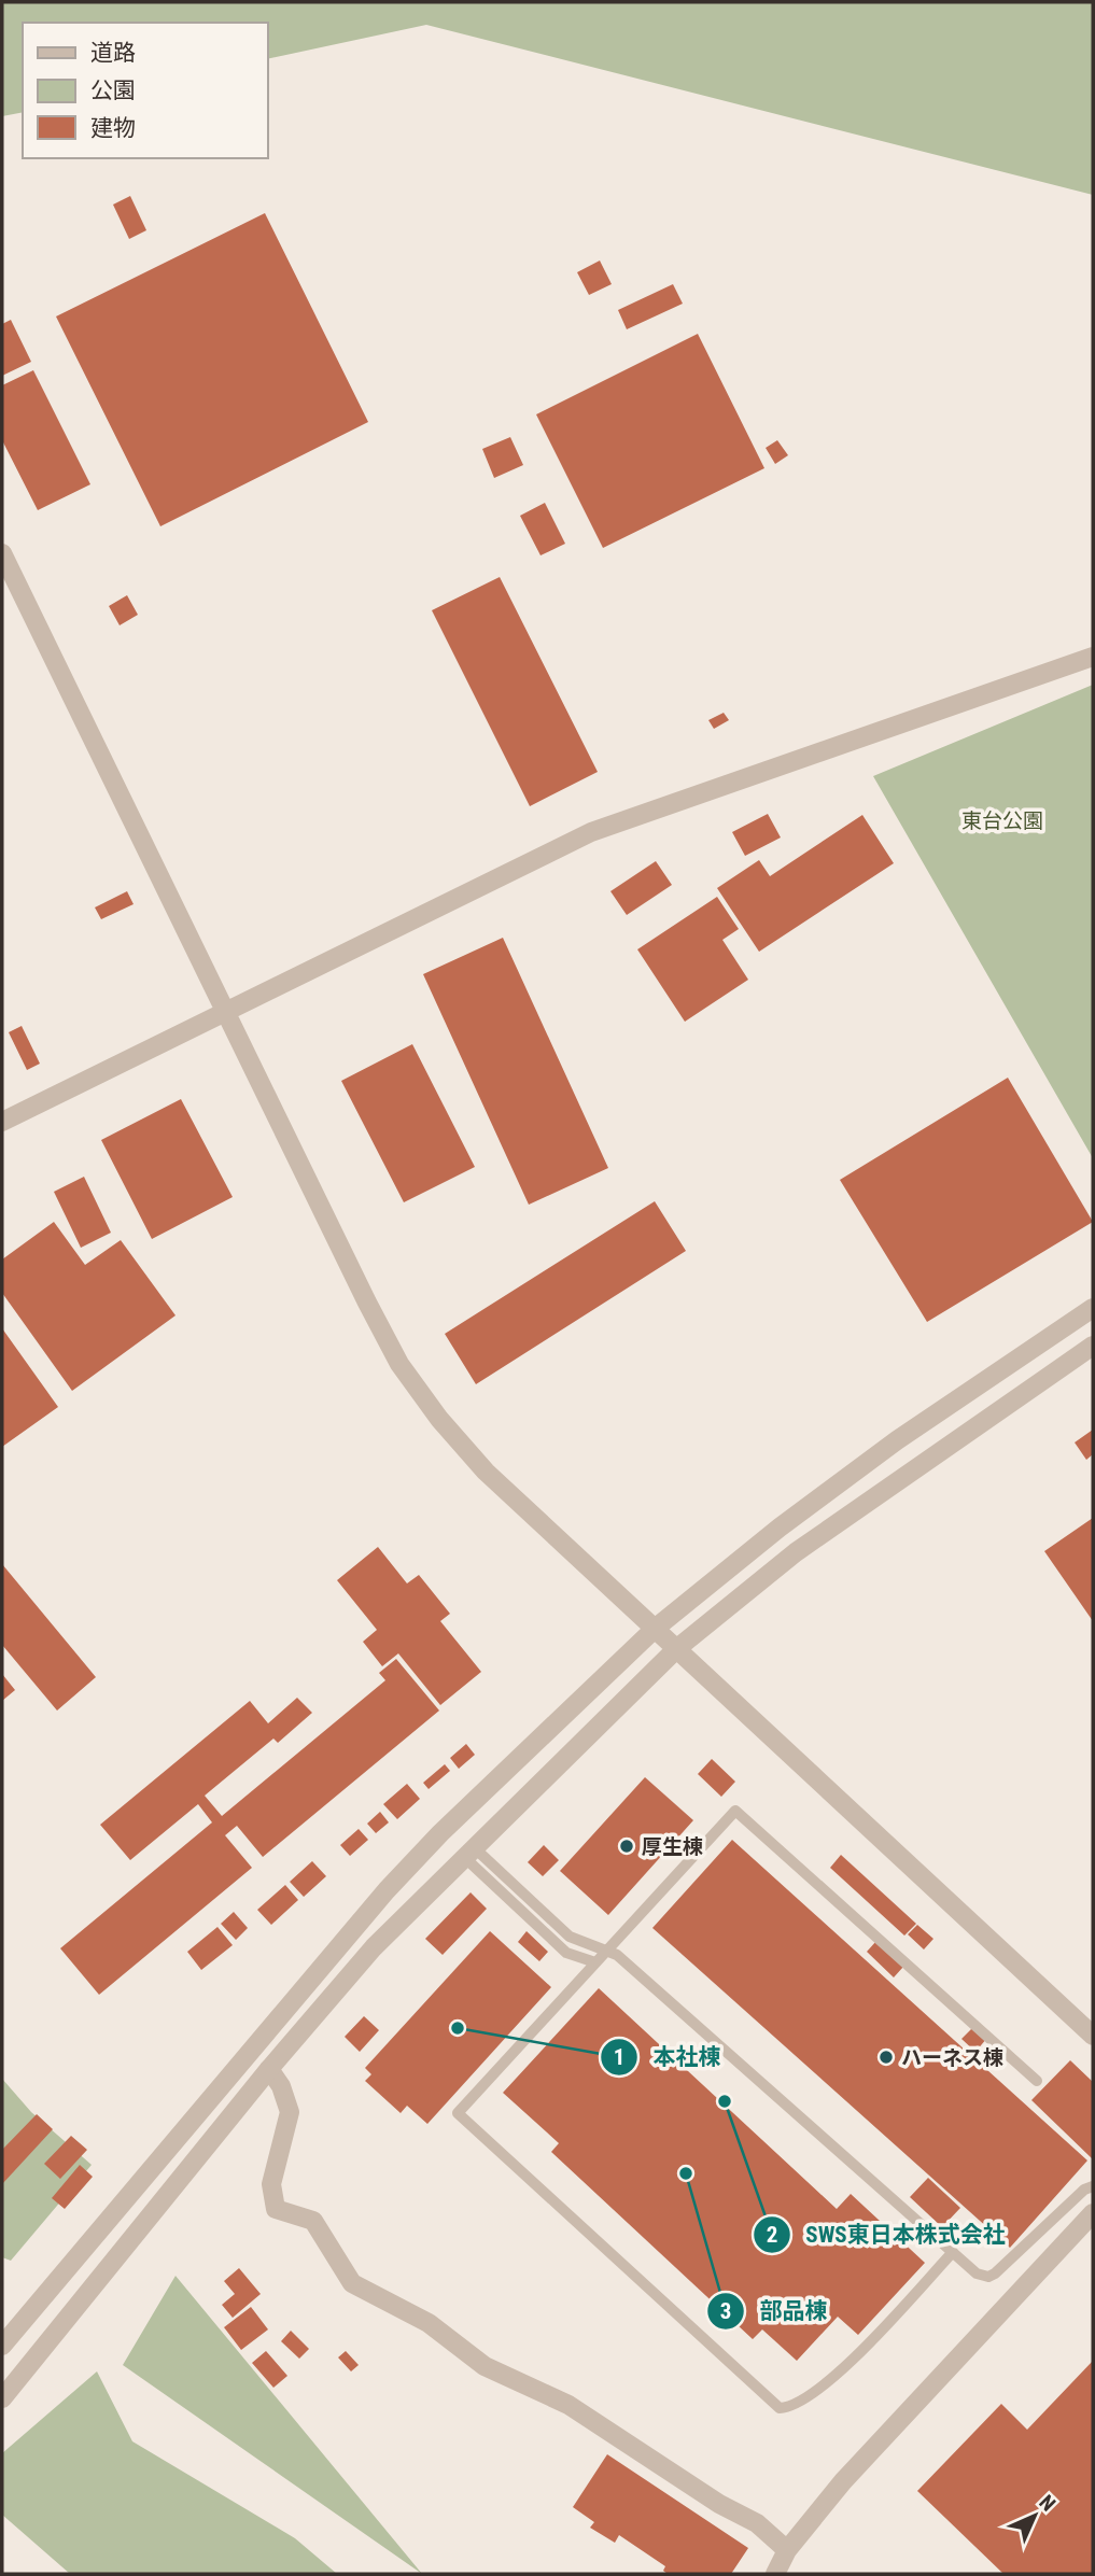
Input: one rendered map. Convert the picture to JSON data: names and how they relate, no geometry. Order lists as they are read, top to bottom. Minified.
{"parks":["東台公園"],"places":["厚生棟","本社棟","ハーネス棟","SWS東日本株式会社","部品棟"],"legend":["道路","公園","建物"],"north":"top right"}
